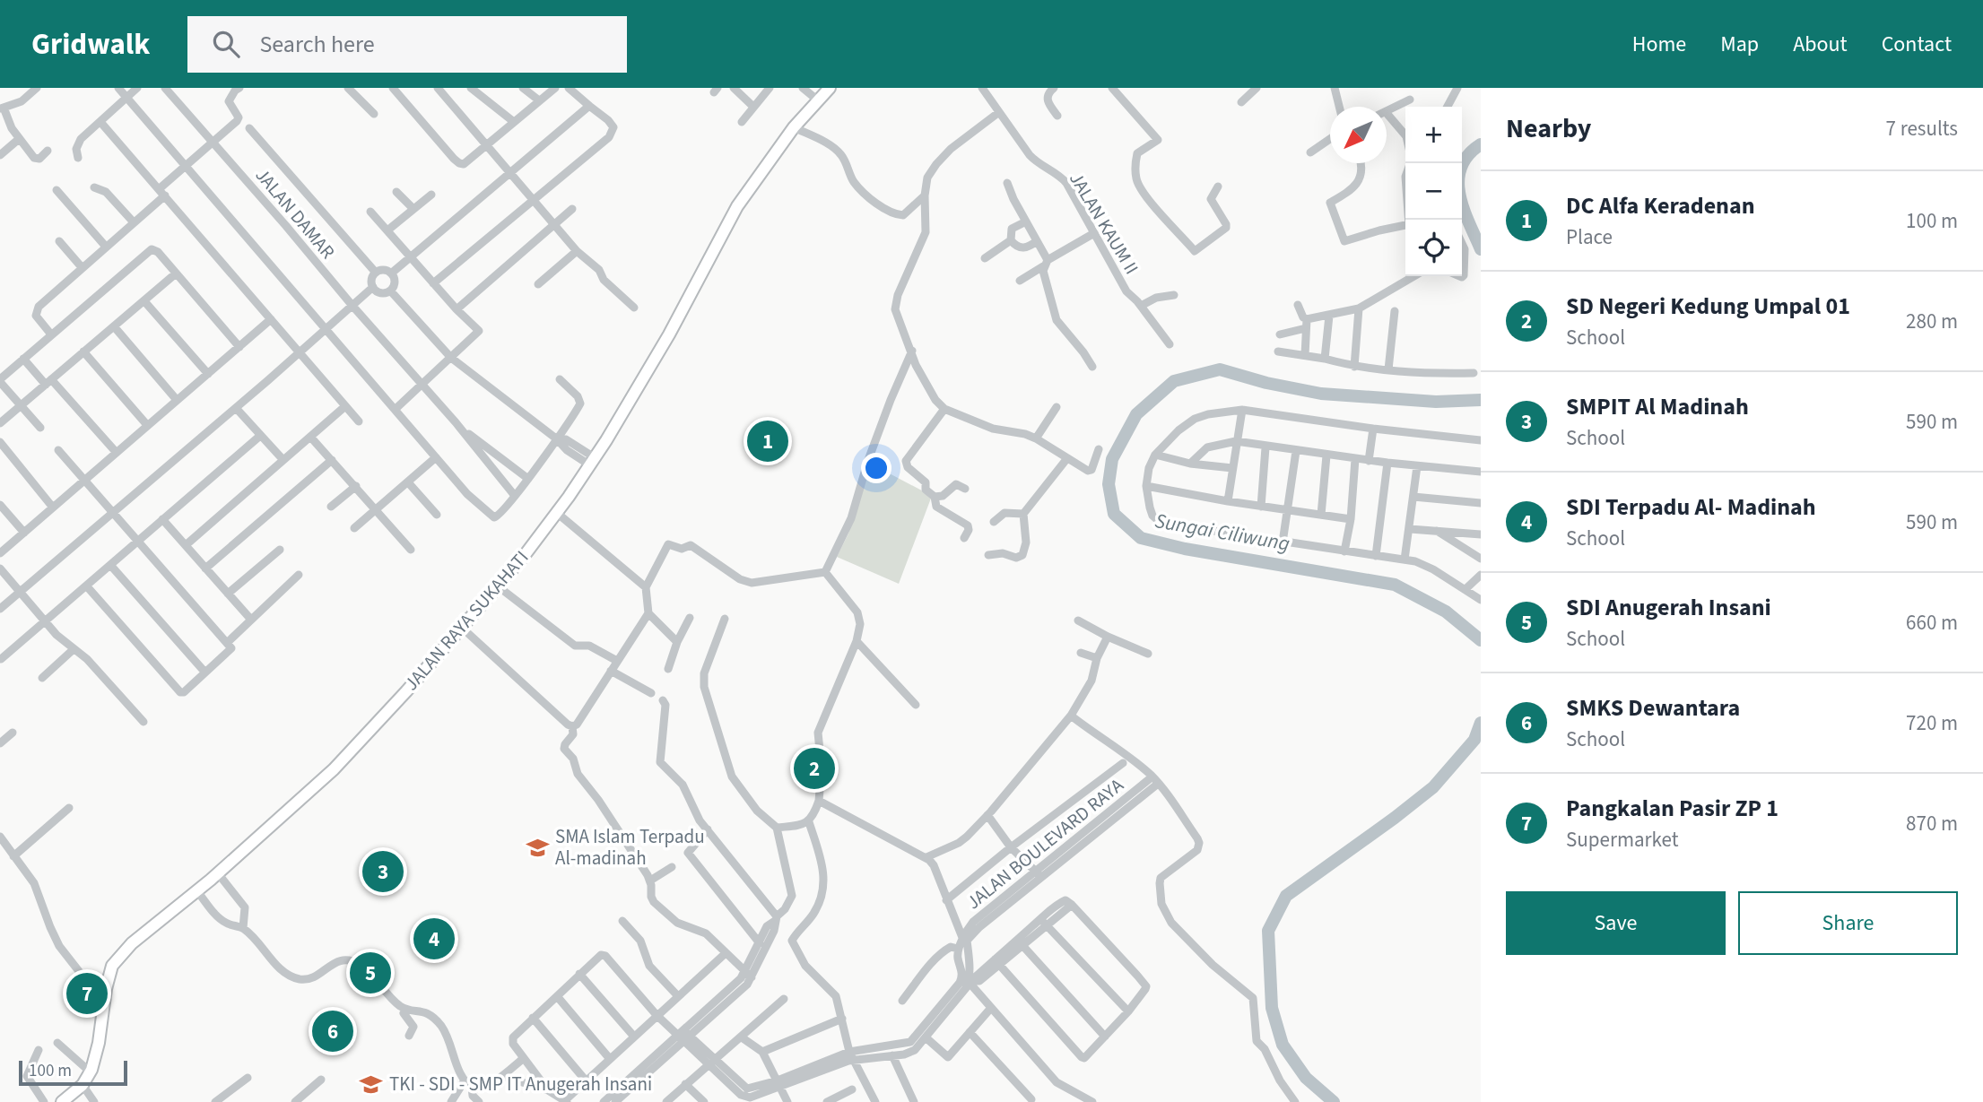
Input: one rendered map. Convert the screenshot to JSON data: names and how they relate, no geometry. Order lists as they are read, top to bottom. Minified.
{"streets":{"main road":["JALAN RAYA SUKAHATI"],"street":["JALAN DAMAR","JALAN KAUM II","JALAN BOULEVARD RAYA"]},"water":["Sungai Ciliwung"],"places":{"school or university":["SMA Islam Terpadu Al-madinah","TKI - SDI - SMP IT Anugerah Insani"]},"scale_bar":"100 m","north":"bottom left","page":{"header":"Gridwalk","search":"Search here","nav":["Home","Map","About","Contact"],"heading":["Nearby","7 results"],"map_buttons":["+","−"],"list":[{"mark":"1","name":"DC Alfa Keradenan","note":"Place","value":"100 m"},{"mark":"2","name":"SD Negeri Kedung Umpal 01","note":"School","value":"280 m"},{"mark":"3","name":"SMPIT Al Madinah","note":"School","value":"590 m"},{"mark":"4","name":"SDI Terpadu Al- Madinah","note":"School","value":"590 m"},{"mark":"5","name":"SDI Anugerah Insani","note":"School","value":"660 m"},{"mark":"6","name":"SMKS Dewantara","note":"School","value":"720 m"},{"mark":"7","name":"Pangkalan Pasir ZP 1","note":"Supermarket","value":"870 m"}],"pins":["1","2","3","4","5","7","6"],"buttons":["Save","Share"],"scale":"100 m"}}
